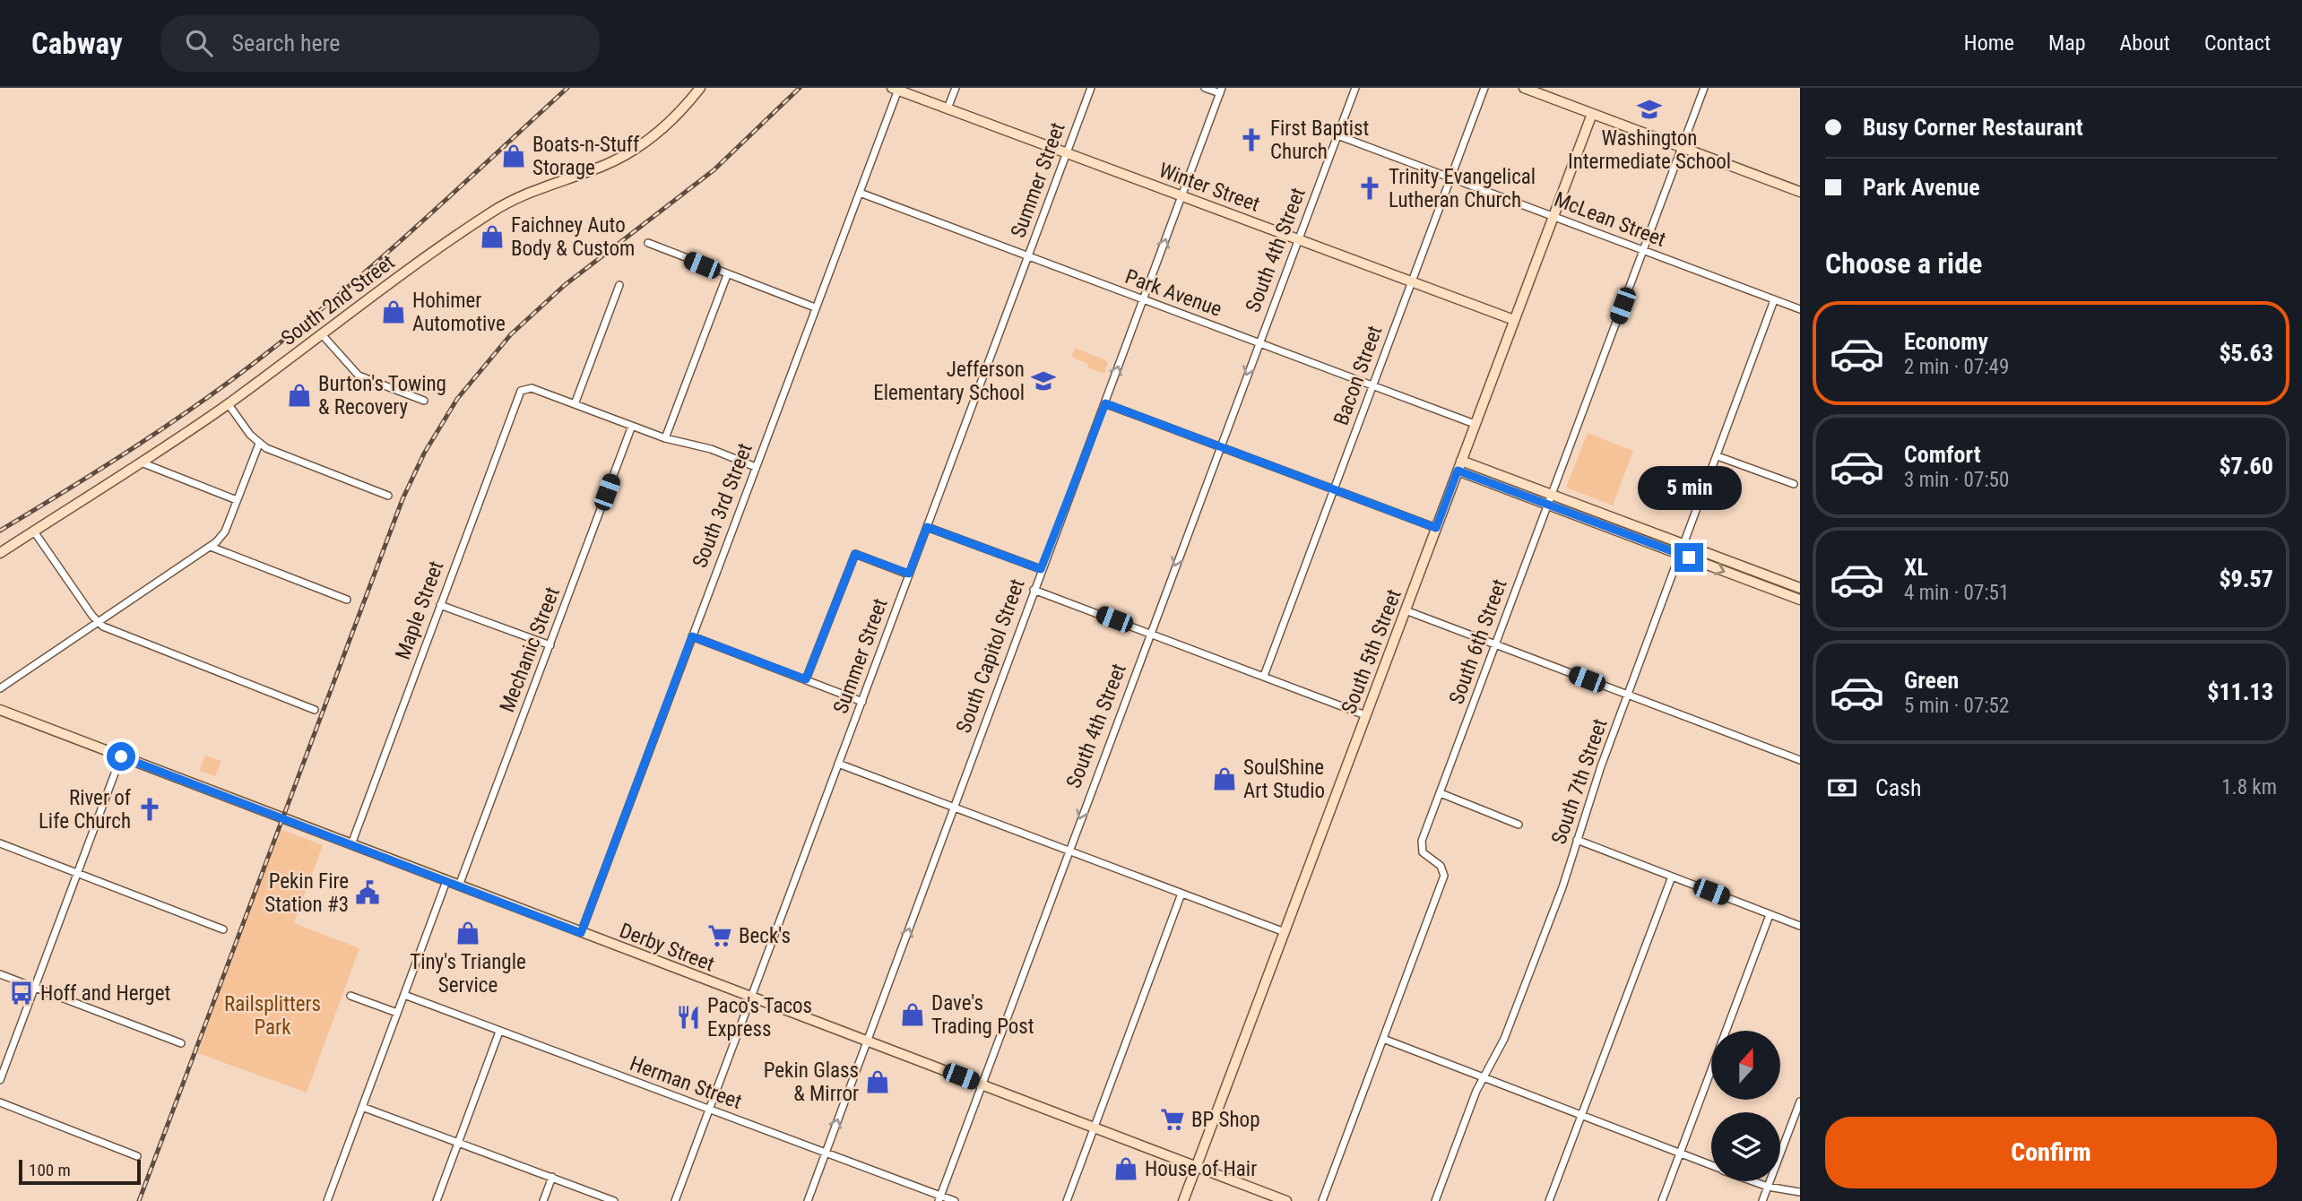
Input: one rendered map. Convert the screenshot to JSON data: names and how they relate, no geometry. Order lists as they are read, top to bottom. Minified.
{"streets":{"street":["Summer Street","Winter Street","McLean Street","South 4th Street","Park Avenue","South 2nd Street","Bacon Street","South 3rd Street","Maple Street","South 6th Street","Mechanic Street","South 5th Street","South Capitol Street","South 7th Street","Derby Street","Herman Street"]},"crossings":[["Summer Street","Winter Street"],["Summer Street","Park Avenue"],["Summer Street","Derby Street"],["Summer Street","Herman Street"],["Winter Street","South 4th Street"],["Winter Street","Bacon Street"],["Winter Street","South 3rd Street"],["Winter Street","South 5th Street"],["Winter Street","South Capitol Street"],["McLean Street","South 4th Street"],["McLean Street","Bacon Street"],["McLean Street","South 6th Street"],["McLean Street","South 5th Street"],["McLean Street","South 7th Street"],["South 4th Street","Park Avenue"],["South 4th Street","Derby Street"],["South 4th Street","Herman Street"],["Park Avenue","Bacon Street"],["Park Avenue","South 3rd Street"],["Park Avenue","South 5th Street"],["Park Avenue","South Capitol Street"],["South 3rd Street","Derby Street"],["Maple Street","Derby Street"],["Mechanic Street","Derby Street"],["South 5th Street","Derby Street"],["South Capitol Street","Derby Street"],["South Capitol Street","Herman Street"]],"one_way":["South 4th Street","South Capitol Street"],"parks":["Railsplitters Park"],"places":{"school or university":["Washington Intermediate School","Jefferson Elementary School"],"church":["First Baptist Church","Trinity Evangelical Lutheran Church","River of Life Church"],"shop":["Boats-n-Stuff Storage","Faichney Auto Body & Custom","Hohimer Automotive","Burton's Towing & Recovery","SoulShine Art Studio","Tiny's Triangle Service","Dave's Trading Post","Pekin Glass & Mirror","House of Hair"],"public building":["Pekin Fire Station #3"],"supermarket":["Beck's","BP Shop"],"bus stop":["Hoff and Herget"],"restaurant":["Paco's Tacos Express"]},"scale_bar":"100 m","north":"top","page":{"header":"Cabway","search":"Search here","nav":["Home","Map","About","Contact"],"banner":["Busy Corner Restaurant","Park Avenue"],"heading":"Choose a ride","list":[{"name":"Economy","note":"2 min · 07:49","value":"$5.63"},{"name":"Comfort","note":"3 min · 07:50","value":"$7.60"},{"name":"XL","note":"4 min · 07:51","value":"$9.57"},{"name":"Green","note":"5 min · 07:52","value":"$11.13"}],"bubble":"5 min","pay":["Cash","1.8 km"],"buttons":"Confirm","scale":"100 m"}}
